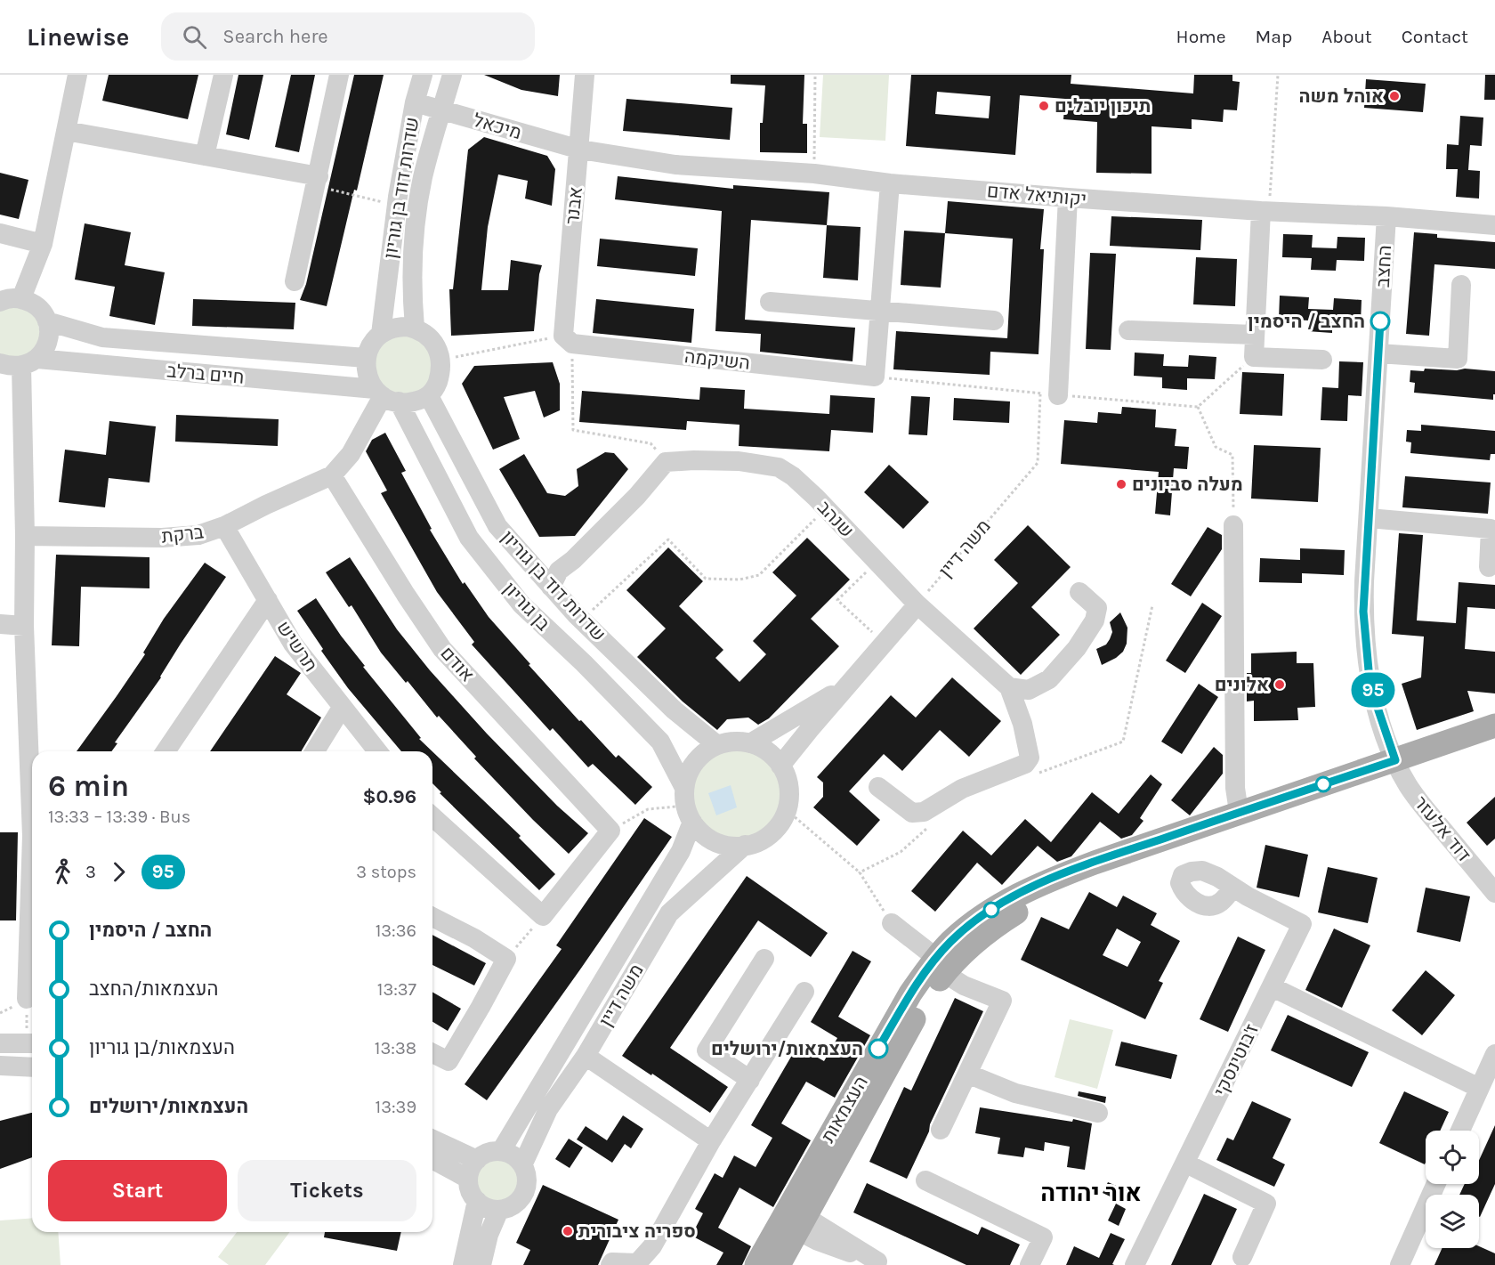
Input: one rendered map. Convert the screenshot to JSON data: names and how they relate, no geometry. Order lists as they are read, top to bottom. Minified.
{"streets":{"main road":["העצמאות"],"street":["מיכאל","שדרות דוד בן גוריון","יקותיאל אדם","אבנר","החצב","השיקמה","חיים ברלב","שנהב","ברקת","משה דיין","בן גוריון","תרשיש","אודם","דוד אלעזר","ז'בוטינסקי"]},"crossings":[["מיכאל","שדרות דוד בן גוריון"],["מיכאל","יקותיאל אדם"],["מיכאל","אבנר"],["שדרות דוד בן גוריון","חיים ברלב"],["שדרות דוד בן גוריון","ברקת"],["שדרות דוד בן גוריון","משה דיין"],["שדרות דוד בן גוריון","בן גוריון"],["יקותיאל אדם","אבנר"],["יקותיאל אדם","החצב"],["אבנר","השיקמה"],["החצב","דוד אלעזר"],["החצב","העצמאות"],["חיים ברלב","ברקת"],["חיים ברלב","בן גוריון"],["שנהב","משה דיין"],["ברקת","בן גוריון"],["ברקת","תרשיש"],["ברקת","אודם"],["משה דיין","בן גוריון"],["דוד אלעזר","העצמאות"]],"districts":["אור יהודה"],"places":["אוהל משה","תיכון יובלים","החצב / היסמין","מעלה סביונים","אלונים","העצמאות/ירושלים","ספריה ציבורית"],"lines":["bus line 95"],"page":{"header":"Linewise","search":"Search here","nav":["Home","Map","About","Contact"],"on_map":"95","heading":["6 min","13:33 – 13:39 · Bus","$0.96"],"legs":["3","95","3 stops"],"list":[{"name":"החצב / היסמין","value":"13:36"},{"name":"העצמאות/החצב","value":"13:37"},{"name":"העצמאות/בן גוריון","value":"13:38"},{"name":"העצמאות/ירושלים","value":"13:39"}],"buttons":["Start","Tickets"]}}
